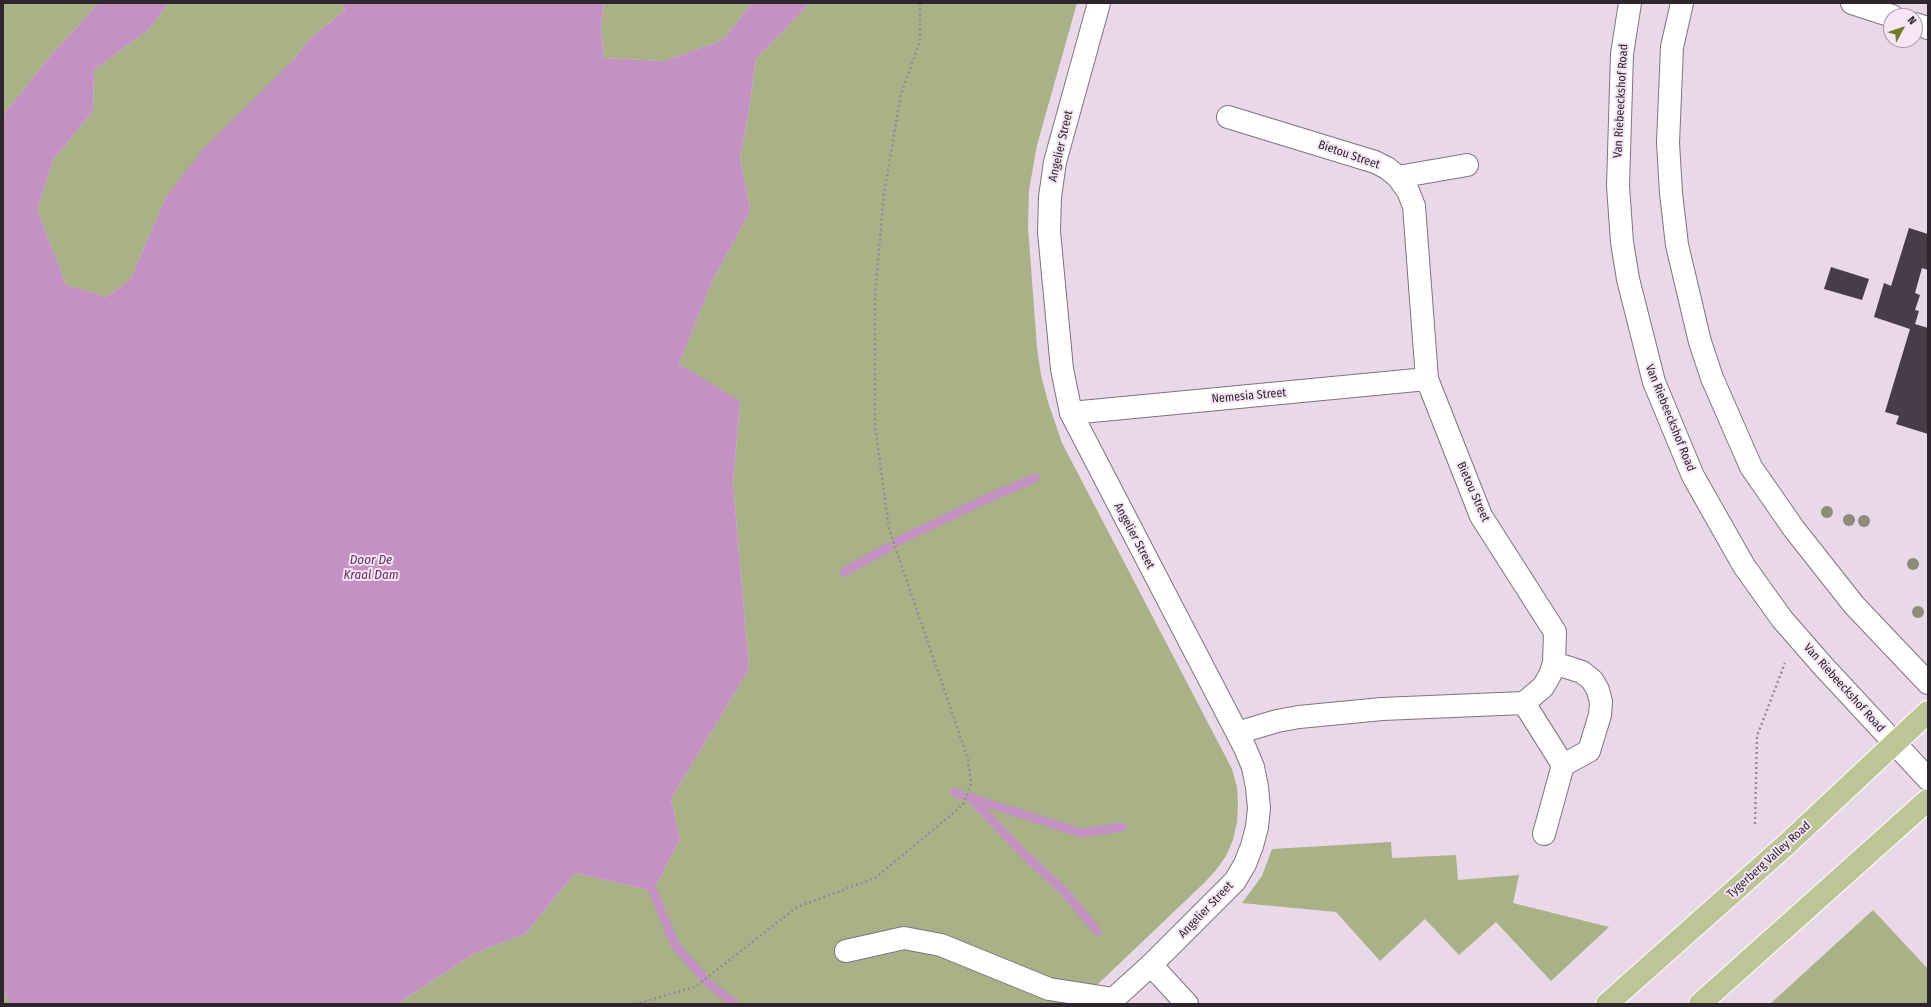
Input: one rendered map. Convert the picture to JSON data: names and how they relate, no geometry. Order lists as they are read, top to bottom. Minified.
{"streets":{"main road":["Tygerberg Valley Road"],"street":["Van Riebeeckshof Road","Angelier Street","Bietou Street","Nemesia Street"]},"crossings":[["Van Riebeeckshof Road","Tygerberg Valley Road"],["Angelier Street","Nemesia Street"],["Bietou Street","Nemesia Street"]],"water":["Door De Kraal Dam"],"north":"top right"}
